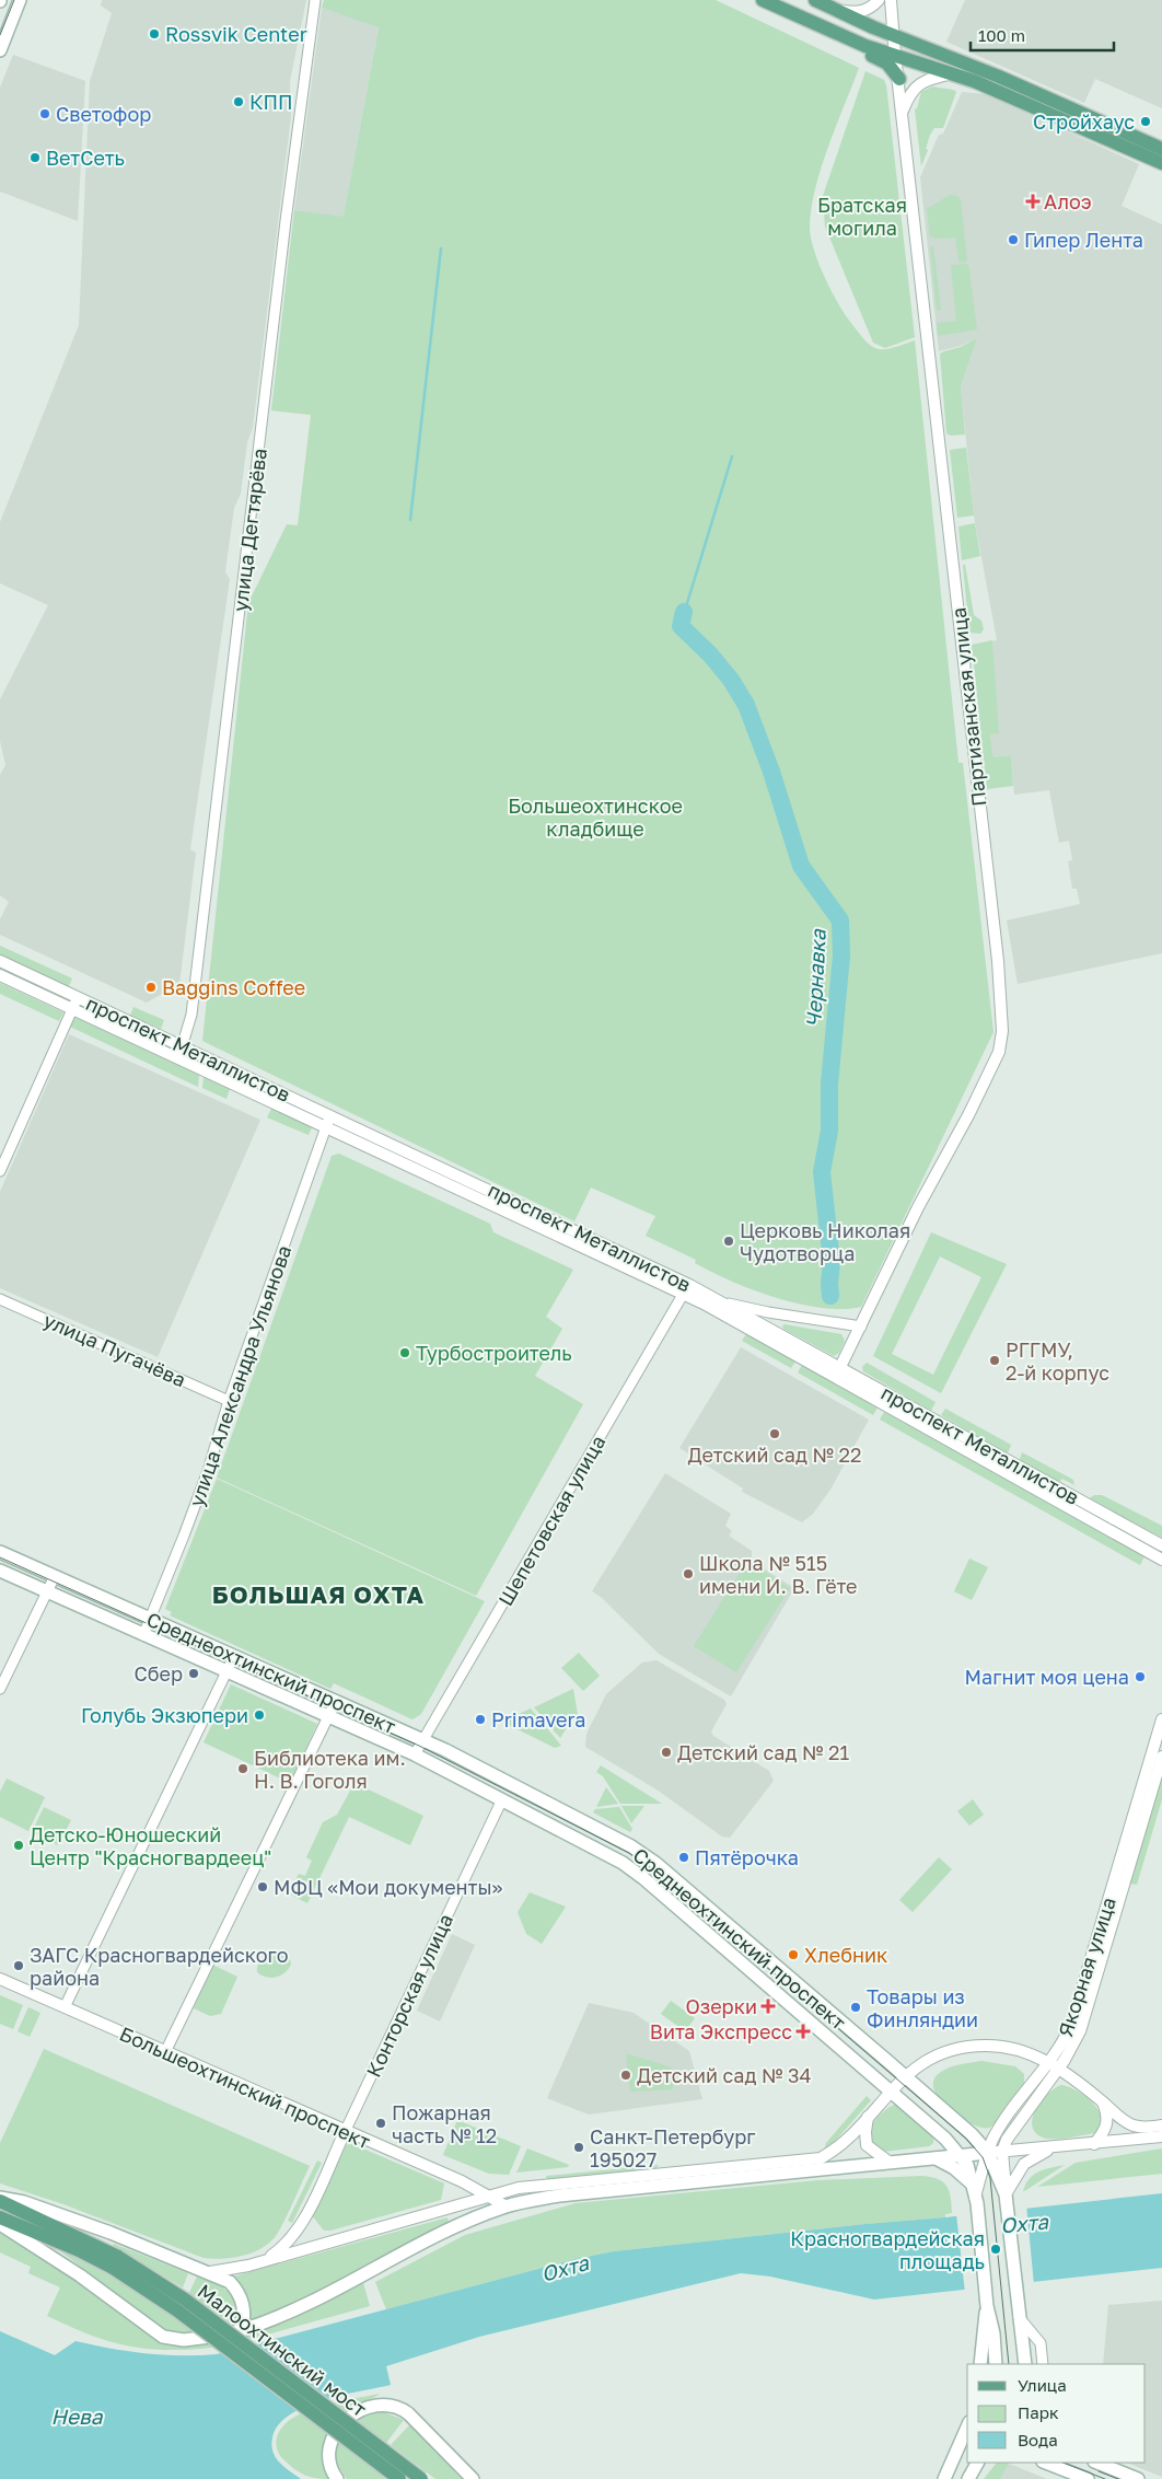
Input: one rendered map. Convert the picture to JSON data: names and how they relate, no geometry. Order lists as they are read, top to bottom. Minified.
{"streets":{"main road":["Среднеохтинский проспект","Малоохтинский мост"],"street":["улица Дегтярёва","Партизанская улица","проспект Металлистов","улица Пугачёва","улица Александра Ульянова","Шепетовская улица","Якорная улица","Конторская улица","Большеохтинский проспект"]},"crossings":[["улица Дегтярёва","проспект Металлистов"],["Партизанская улица","проспект Металлистов"],["проспект Металлистов","улица Александра Ульянова"],["проспект Металлистов","Шепетовская улица"],["улица Пугачёва","улица Александра Ульянова"],["улица Александра Ульянова","Среднеохтинский проспект"],["Шепетовская улица","Среднеохтинский проспект"],["Среднеохтинский проспект","Якорная улица"],["Среднеохтинский проспект","Конторская улица"],["Конторская улица","Большеохтинский проспект"]],"districts":["БОЛЬШАЯ ОХТА"],"water":["Чернавка","Охта","Нева"],"parks":["Братская могила","Большеохтинское кладбище"],"places":{"other":["Rossvik Center","КПП","Светофор","Стройхаус","ВетСеть","Гипер Лента","Baggins Coffee","Церковь Николая Чудотворца","Турбостроитель","РГГМУ, 2-й корпус","Детский сад № 22","Школа № 515 имени И. В. Гёте","Сбер","Магнит моя цена","Голубь Экзюпери","Primavera","Детский сад № 21","Библиотека им. Н. В. Гоголя","Детско-Юношеский Центр \"Красногвардеец\"","Пятёрочка","МФЦ «Мои документы»","Хлебник","ЗАГС Красногвардейского района","Товары из Финляндии","Детский сад № 34","Пожарная часть № 12","Санкт-Петербург 195027","Красногвардейская площадь"],"health":["Алоэ","Озерки","Вита Экспресс"]},"legend":["Улица","Парк","Вода"],"scale_bar":"100 m"}
